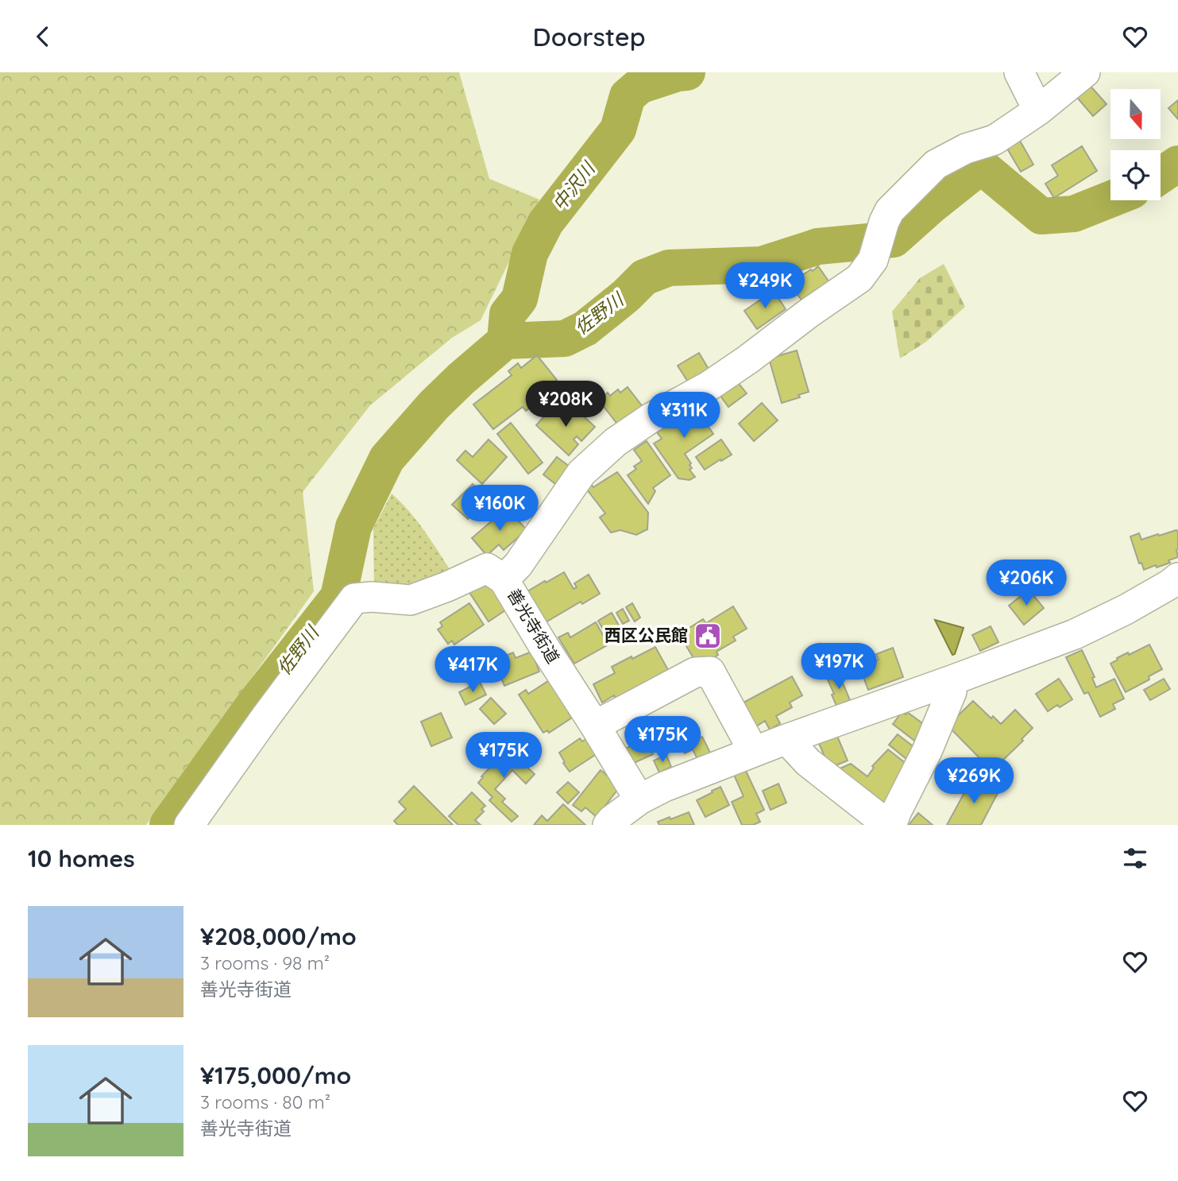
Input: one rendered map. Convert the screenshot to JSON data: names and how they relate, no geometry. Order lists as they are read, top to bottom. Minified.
{"streets":{"street":["善光寺街道"]},"water":["中沢川","佐野川"],"places":{"public building":["西区公民館"]},"north":"bottom","page":{"header":"Doorstep","price":["¥249K","¥208K","¥311K","¥160K","¥206K","¥197K","¥417K","¥175K","¥175K","¥269K"],"heading":"10 homes","list":[{"name":"¥208,000/mo","note":"3 rooms · 98 m² · 善光寺街道"},{"name":"¥175,000/mo","note":"3 rooms · 80 m² · 善光寺街道"}]}}
